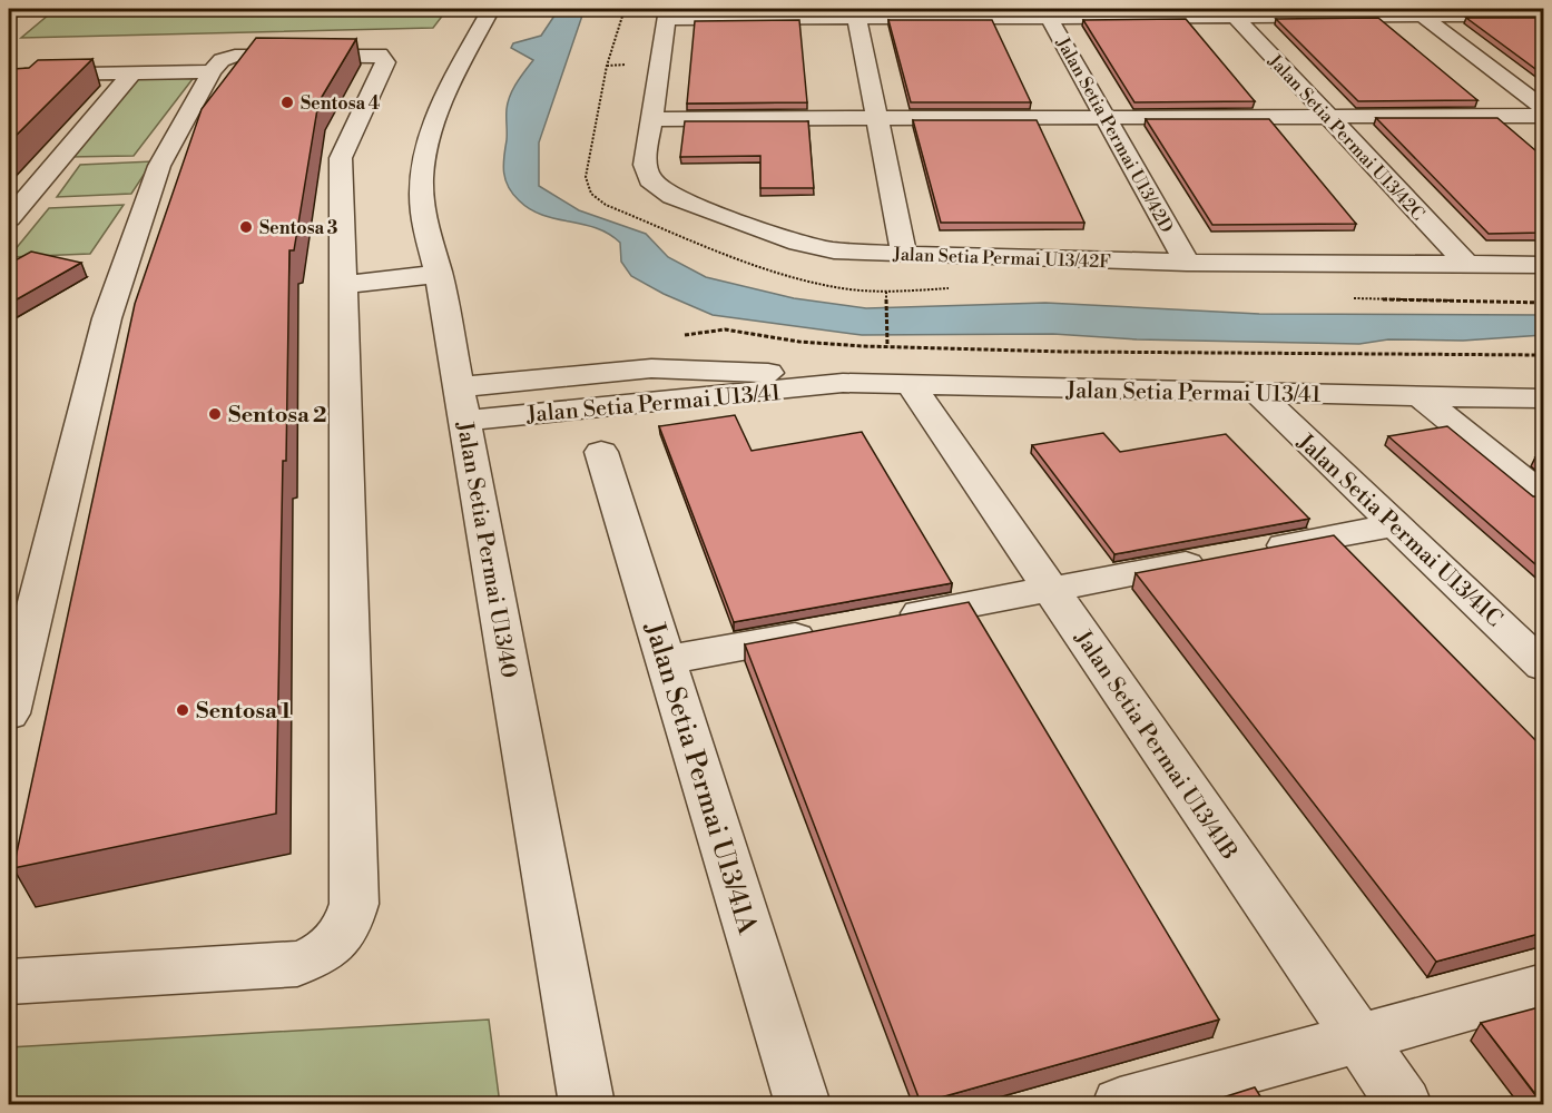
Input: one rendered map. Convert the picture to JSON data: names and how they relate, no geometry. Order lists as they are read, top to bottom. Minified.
{"streets":{"street":["Jalan Setia Permai U13/42D","Jalan Setia Permai U13/42C","Jalan Setia Permai U13/42F","Jalan Setia Permai U13/41","Jalan Setia Permai U13/41C","Jalan Setia Permai U13/40","Jalan Setia Permai U13/41B","Jalan Setia Permai U13/41A"]},"crossings":[["Jalan Setia Permai U13/42D","Jalan Setia Permai U13/42F"],["Jalan Setia Permai U13/42C","Jalan Setia Permai U13/42F"],["Jalan Setia Permai U13/41","Jalan Setia Permai U13/41C"],["Jalan Setia Permai U13/41","Jalan Setia Permai U13/40"],["Jalan Setia Permai U13/41","Jalan Setia Permai U13/41B"]],"places":["Sentosa 4","Sentosa 3","Sentosa 2","Sentosa 1"]}
